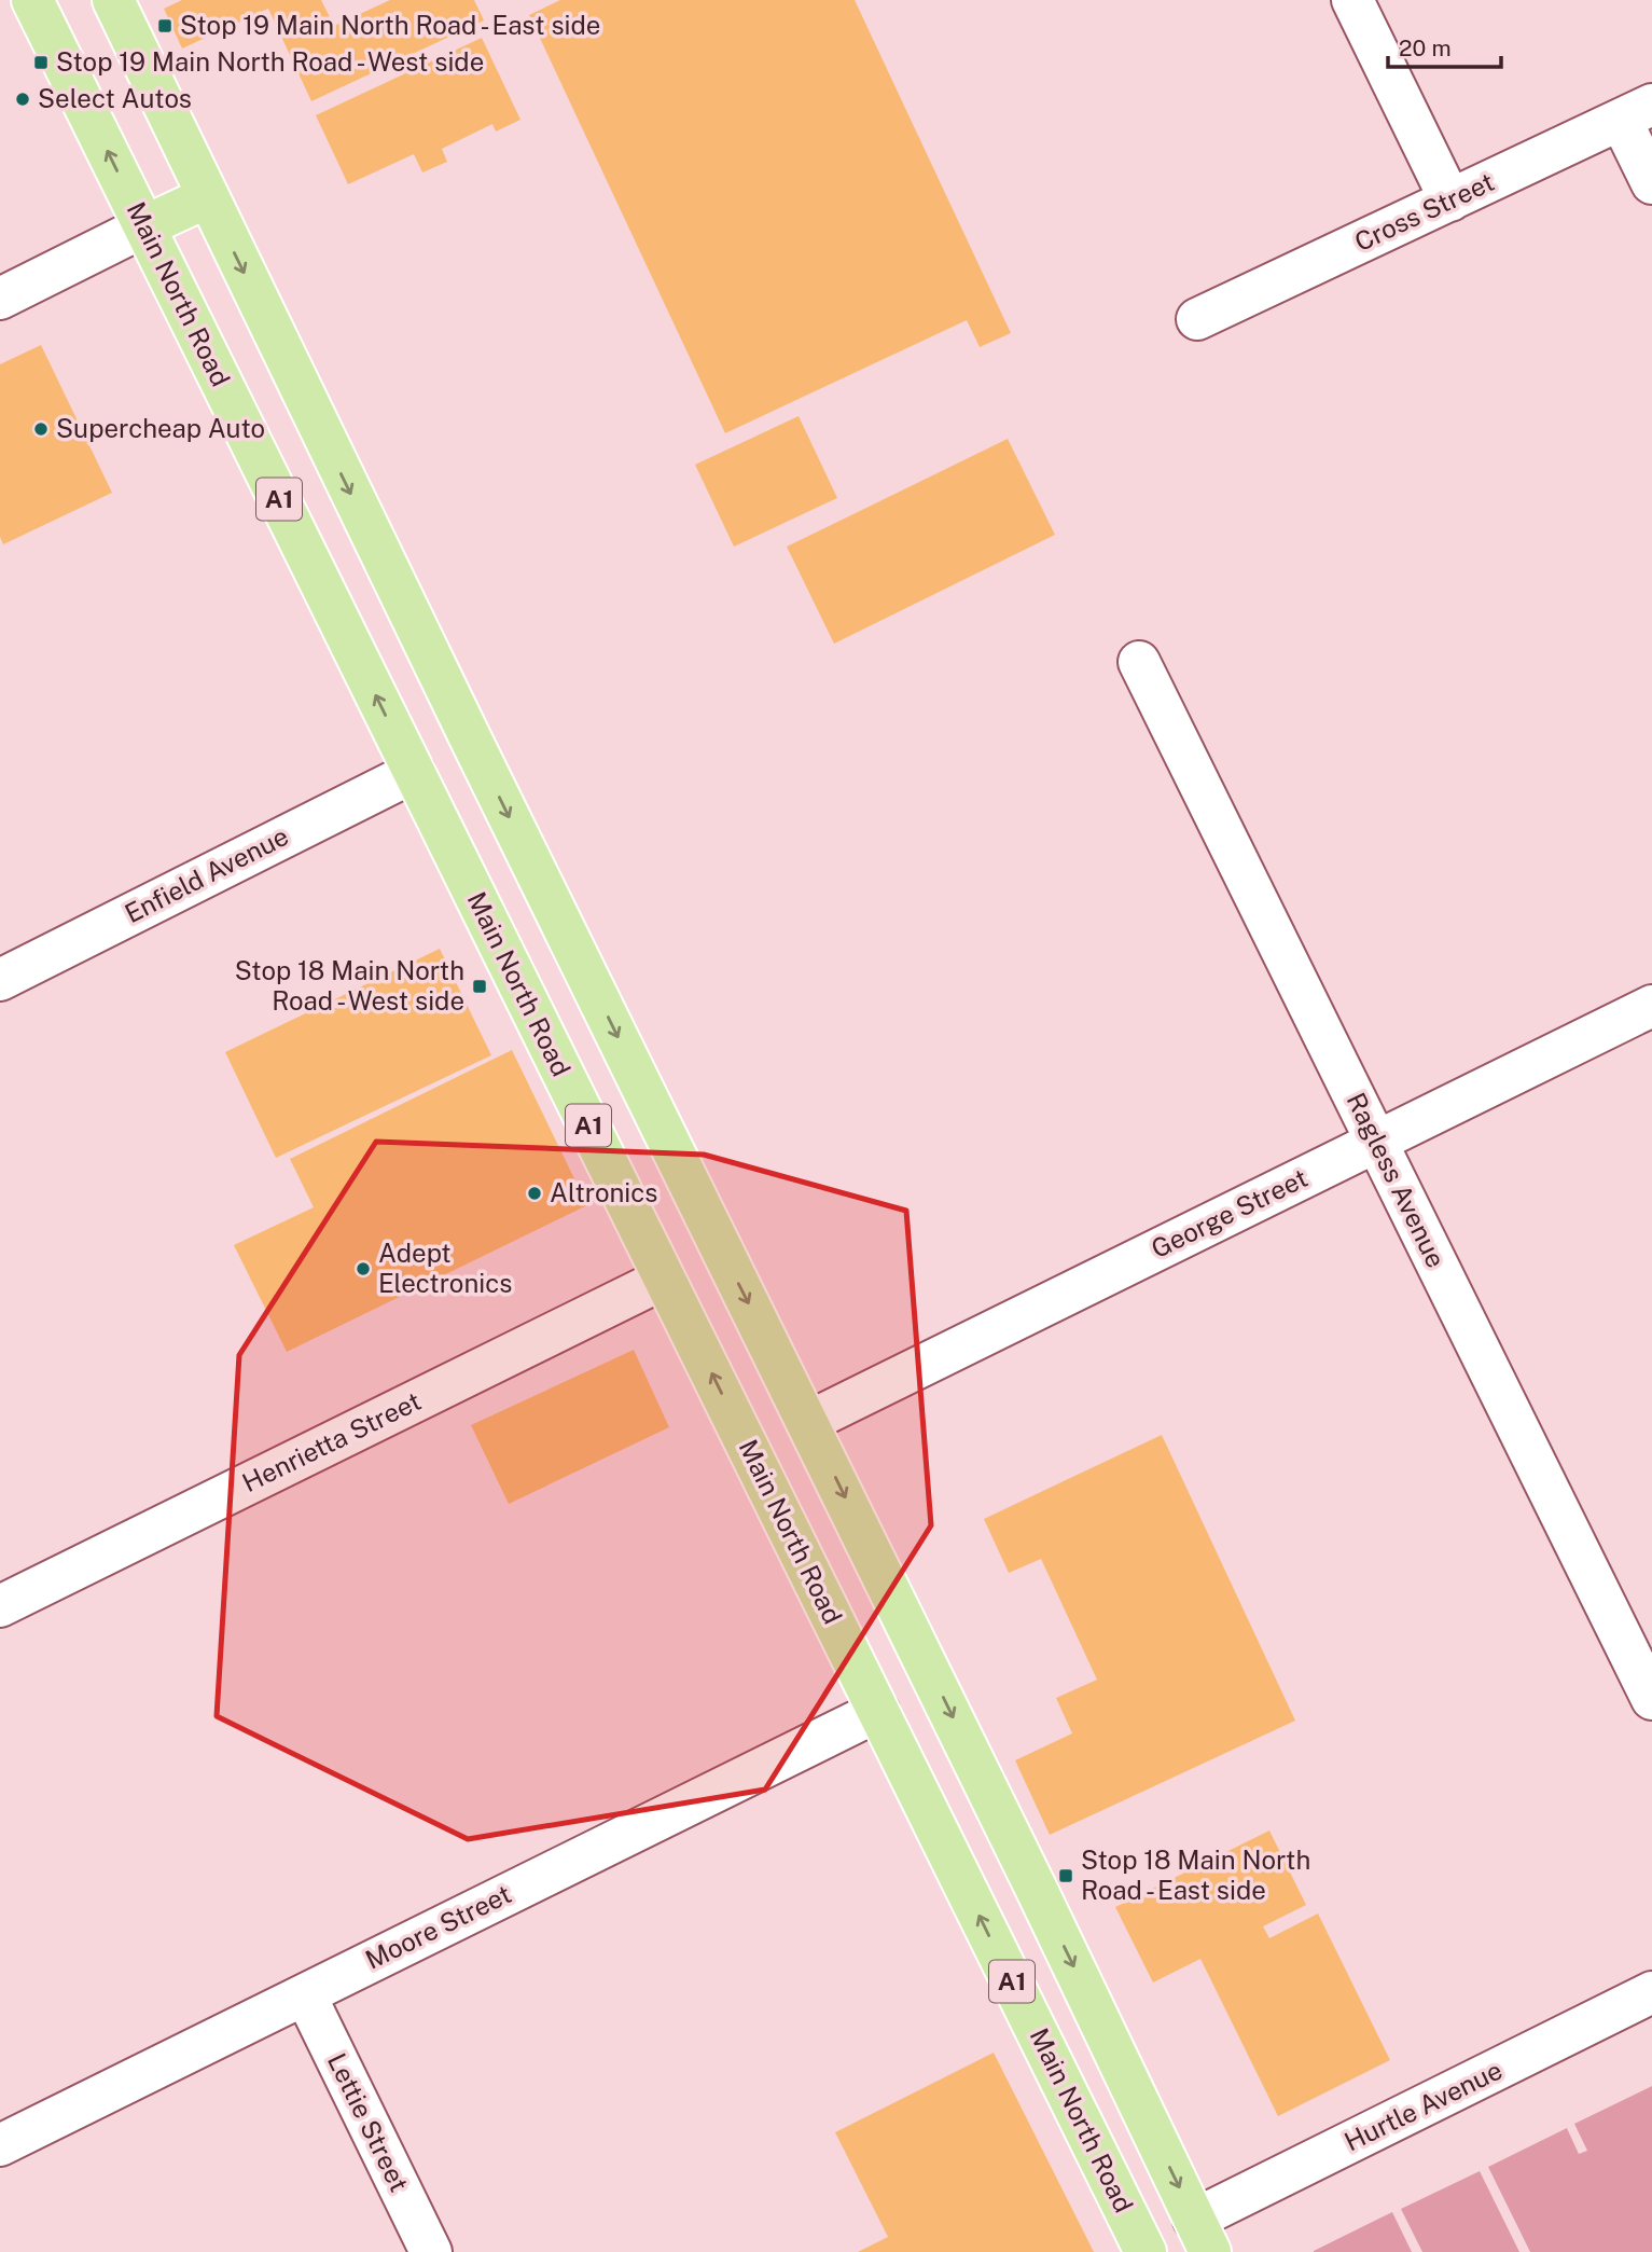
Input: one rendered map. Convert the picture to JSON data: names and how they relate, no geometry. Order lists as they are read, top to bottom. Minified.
{"streets":{"highway":["Main North Road","A1"],"street":["Cross Street","Enfield Avenue","Ragless Avenue","George Street","Henrietta Street","Moore Street","Hurtle Avenue","Lettie Street"]},"crossings":[["Main North Road","Enfield Avenue"],["Main North Road","Henrietta Street"],["Main North Road","Moore Street"],["A1","George Street"],["A1","Hurtle Avenue"],["Ragless Avenue","George Street"],["Moore Street","Lettie Street"]],"places":{"transit":["Stop 19 Main North Road - East side","Stop 19 Main North Road - West side","Stop 18 Main North Road - West side","Stop 18 Main North Road - East side"],"other":["Select Autos","Supercheap Auto","Altronics","Adept Electronics"]},"scale_bar":"20 m"}
